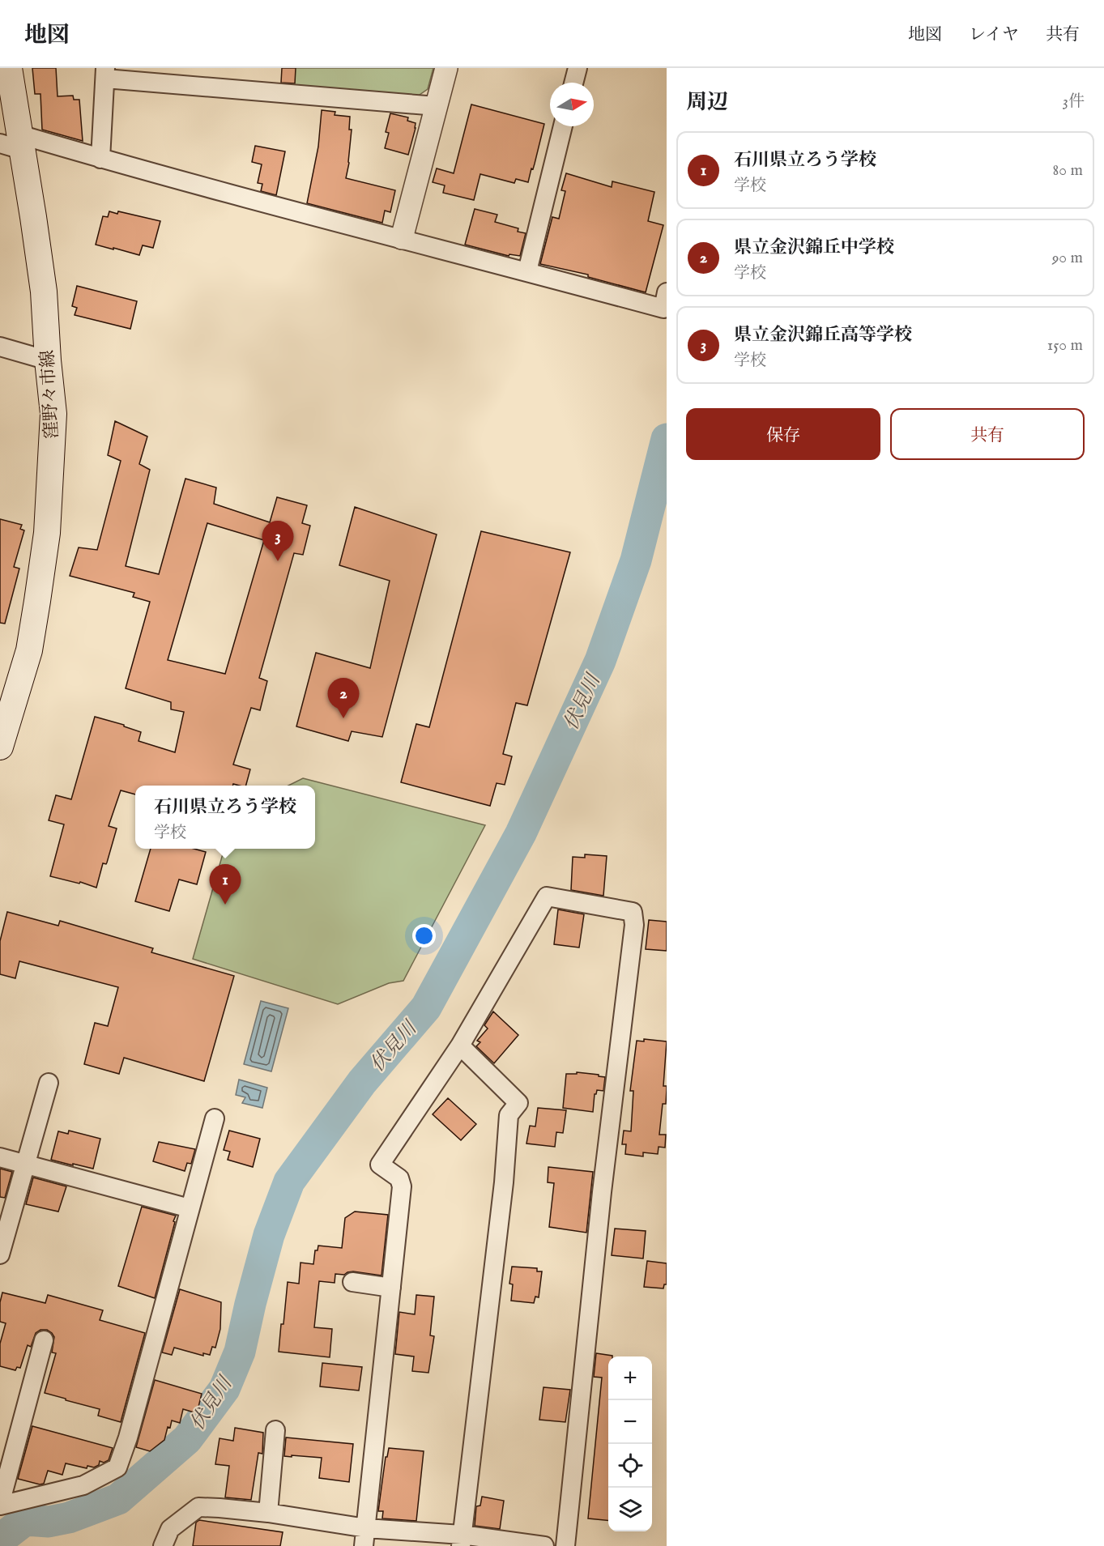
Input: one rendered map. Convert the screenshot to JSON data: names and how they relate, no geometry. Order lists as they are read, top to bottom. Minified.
{"streets":{"main road":["窪野々市線"]},"water":["伏見川"],"north":"right","page":{"header":"地図","nav":["地図","レイヤ","共有"],"heading":["周辺","3件"],"list":[{"mark":"1","name":"石川県立ろう学校","note":"学校","value":"80 m"},{"mark":"2","name":"県立金沢錦丘中学校","note":"学校","value":"90 m"},{"mark":"3","name":"県立金沢錦丘高等学校","note":"学校","value":"150 m"}],"buttons":["保存","共有"],"pins":["3","2","1"],"popup":["石川県立ろう学校","学校"],"map_buttons":["+","−"]}}
